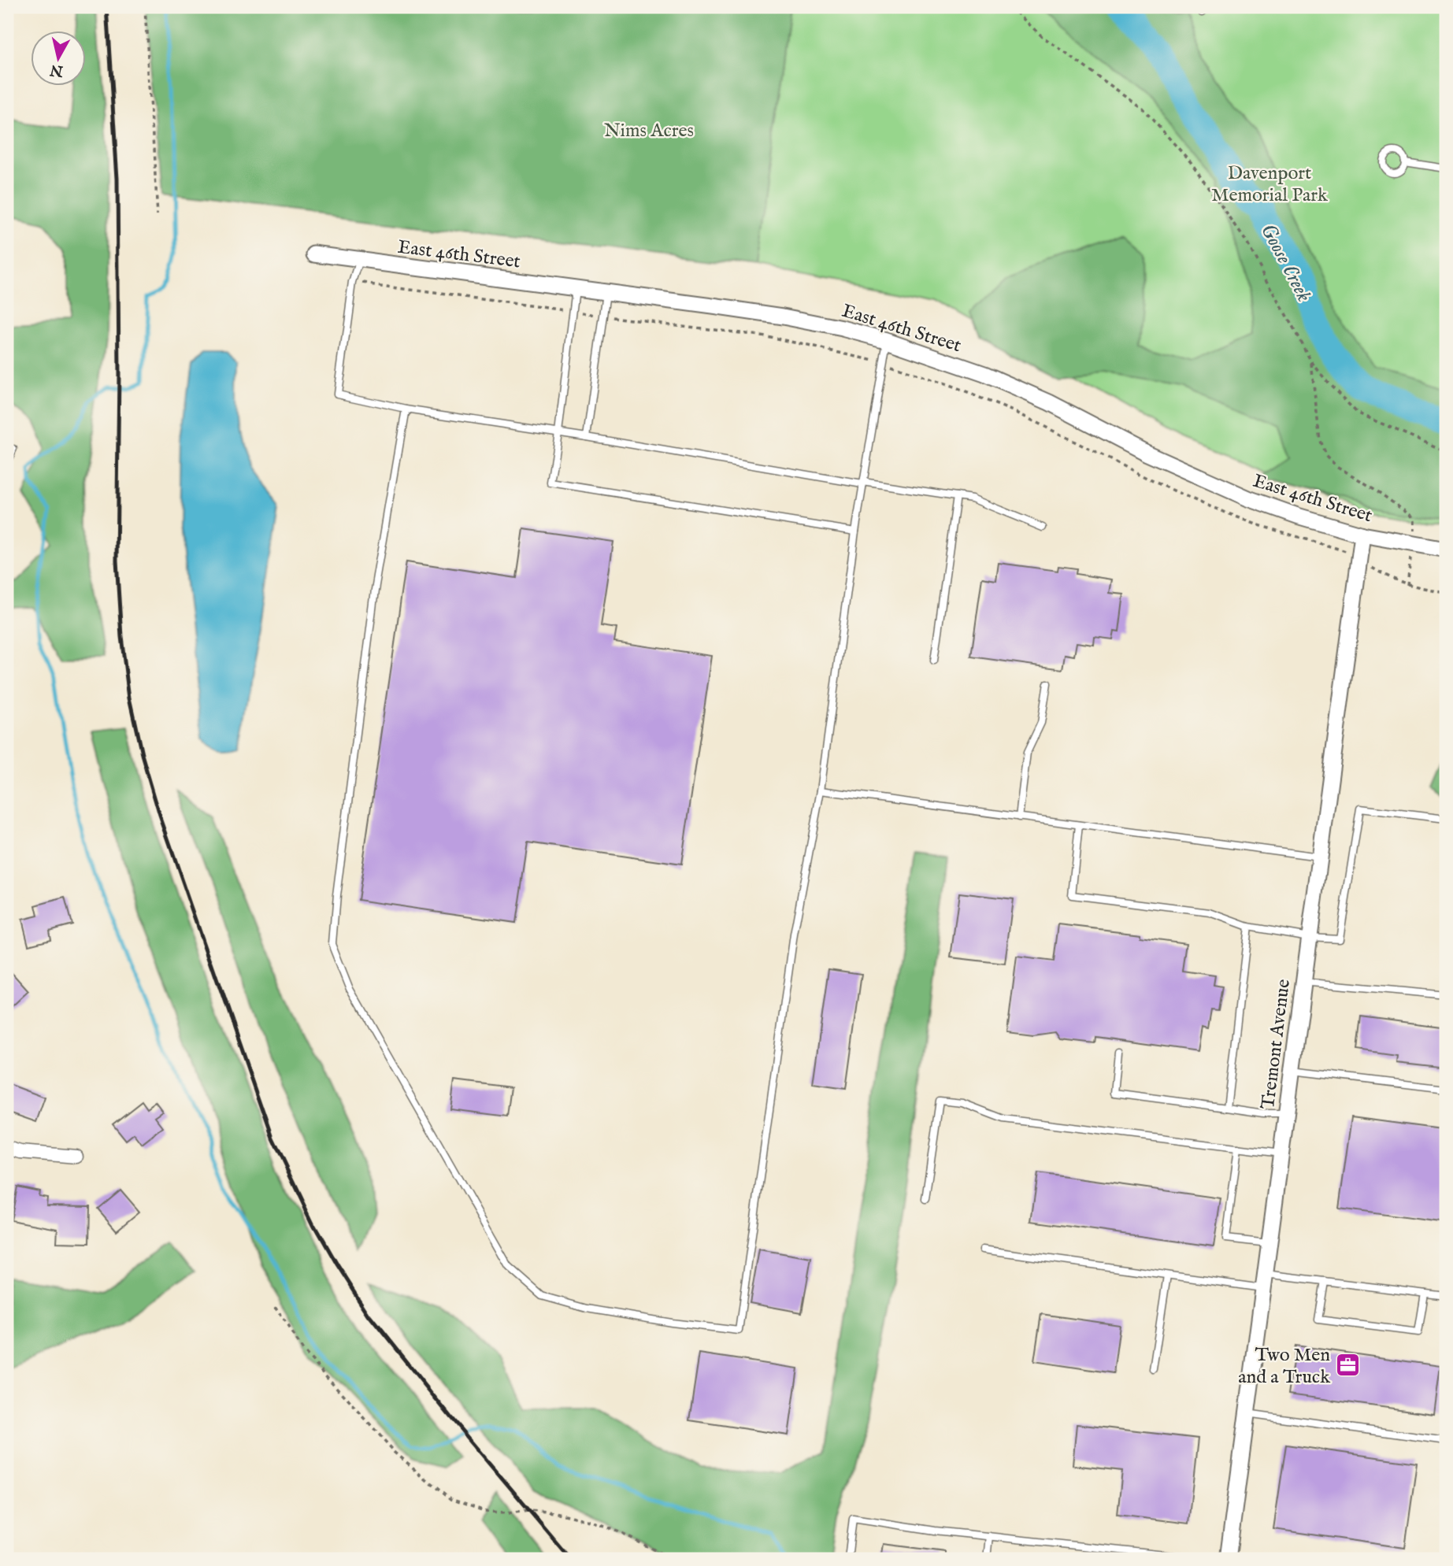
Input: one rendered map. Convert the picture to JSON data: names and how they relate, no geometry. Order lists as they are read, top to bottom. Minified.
{"streets":{"street":["East 46th Street","Tremont Avenue"]},"crossings":[["East 46th Street","Tremont Avenue"]],"water":["Goose Creek"],"parks":["Nims Acres","Davenport Memorial Park"],"places":{"office":["Two Men and a Truck"]},"north":"bottom"}
